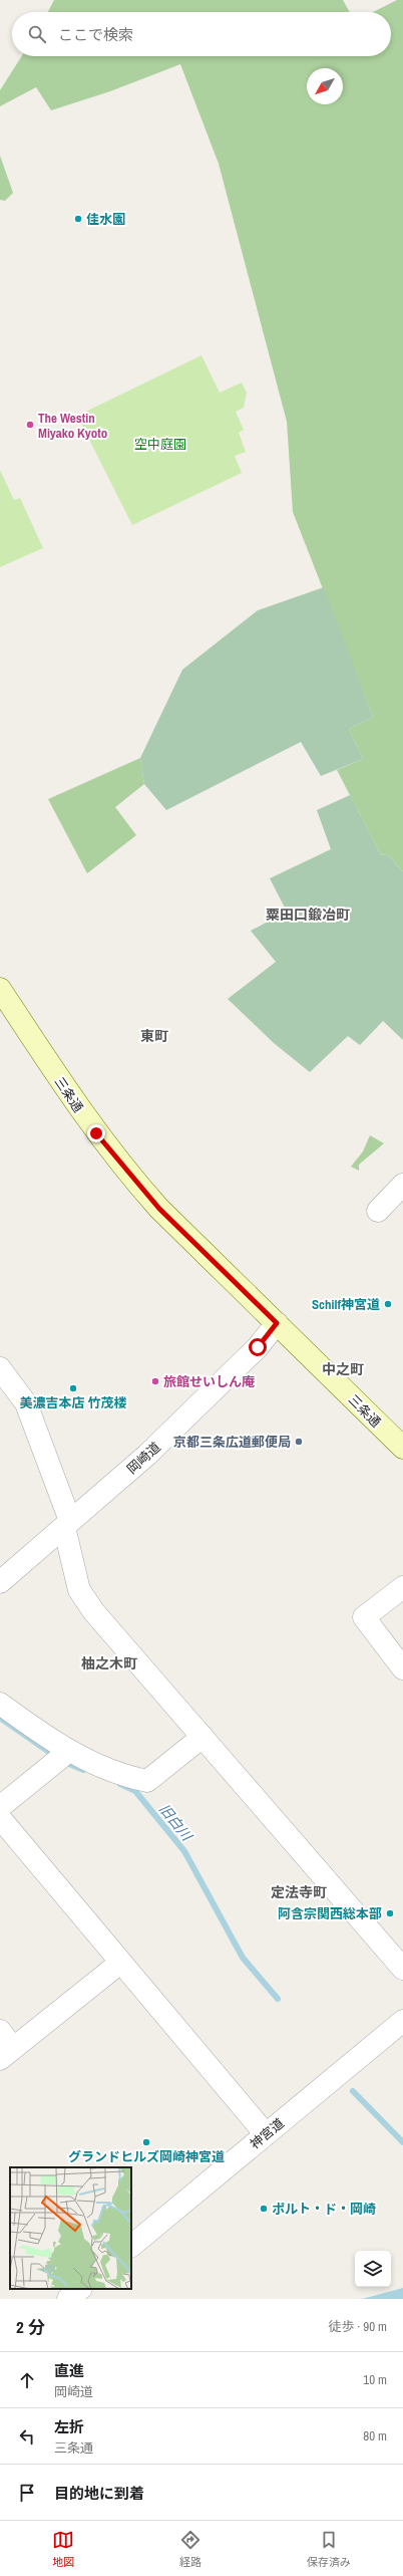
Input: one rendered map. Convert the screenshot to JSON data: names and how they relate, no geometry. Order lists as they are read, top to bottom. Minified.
{"streets":{"main road":["三条通"],"street":["岡崎道","神宮道"]},"crossings":[["三条通","岡崎道"]],"districts":["粟田口鍛冶町","東町","中之町","柚之木町","定法寺町"],"water":["旧白川"],"parks":["空中庭園"],"places":["佳水園","The Westin Miyako Kyoto","Schilf神宮道","旅館せいしん庵","美濃吉本店 竹茂楼","京都三条広道郵便局","阿含宗関西総本部","グランドヒルズ岡崎神宮道","ポルト・ド・岡崎"],"north":"bottom left","page":{"search":"ここで検索","heading":["2 分","徒歩 · 90 m"],"list":[["直進","岡崎道","10 m"],["左折","三条通","80 m"],"目的地に到着"],"nav":["地図","経路","保存済み"]}}
